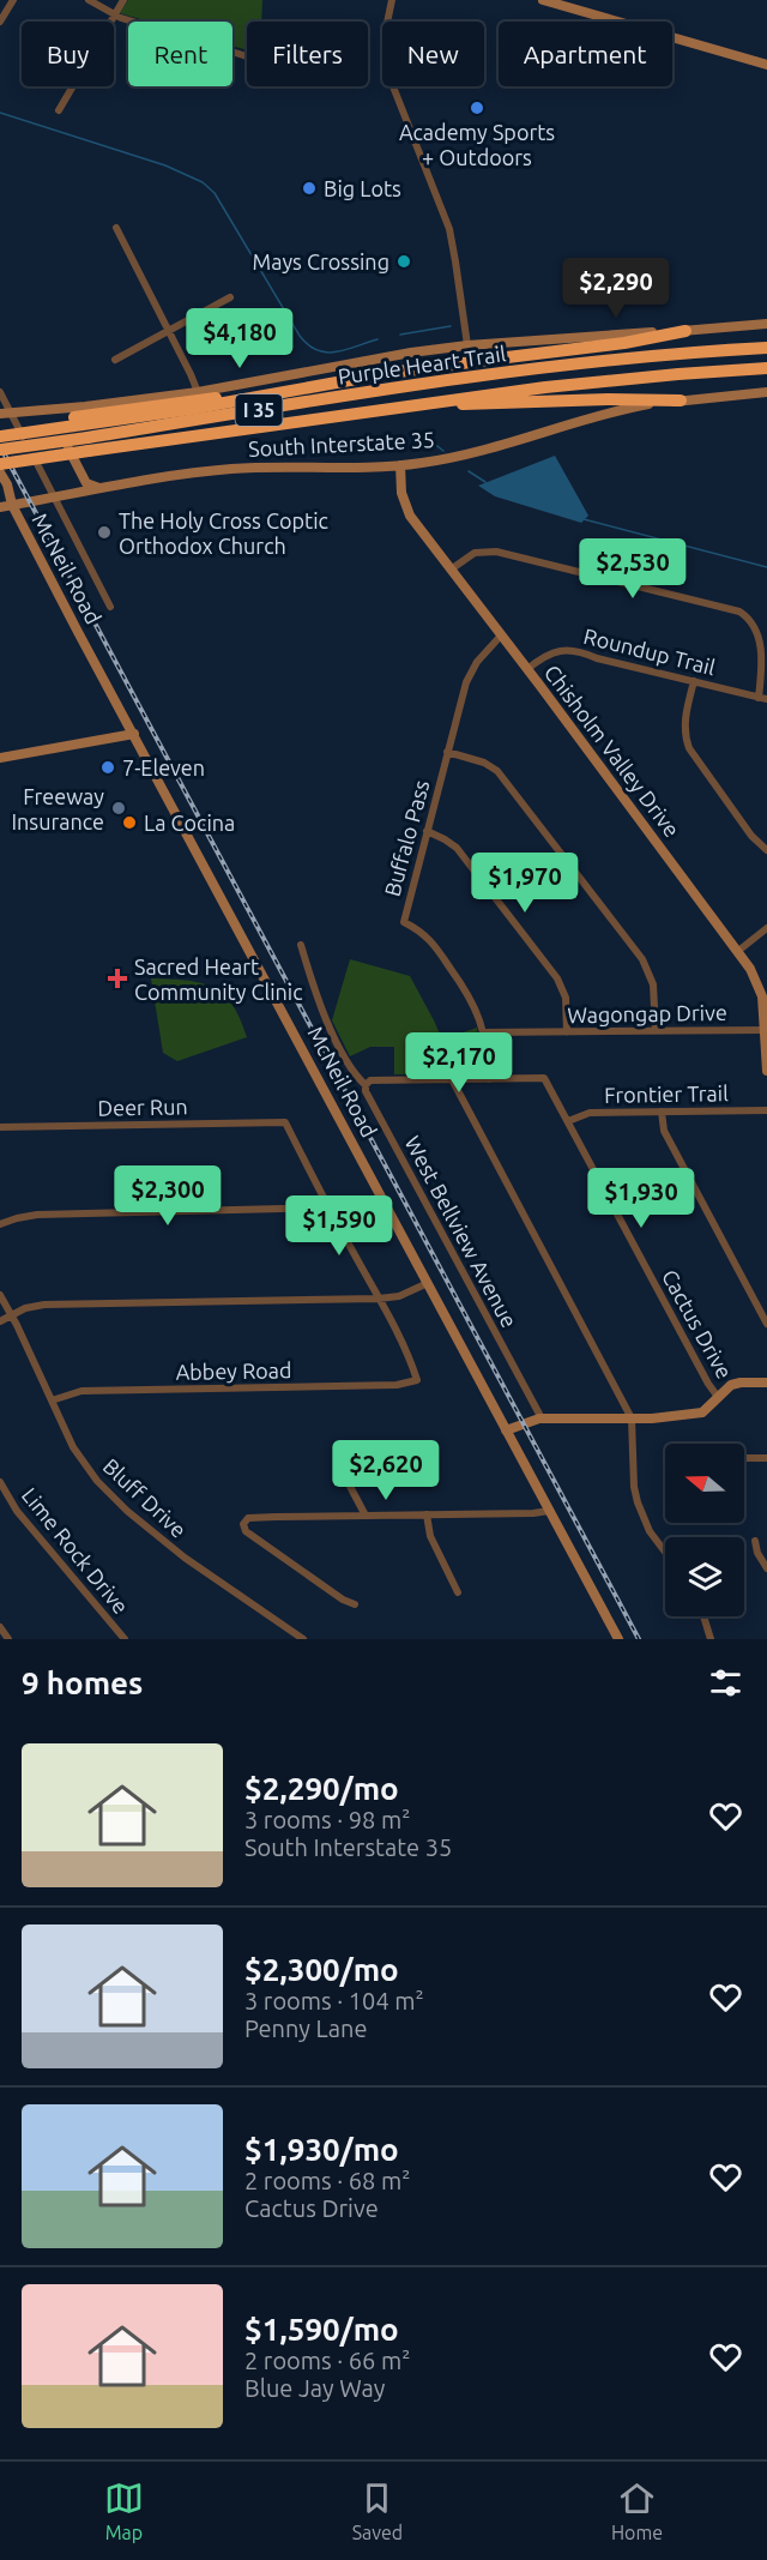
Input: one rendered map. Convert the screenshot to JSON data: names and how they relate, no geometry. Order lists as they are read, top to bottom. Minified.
{"streets":{"highway":["Purple Heart Trail","I 35"],"main road":["South Interstate 35","McNeil Road","Chisholm Valley Drive"],"street":["Roundup Trail","Buffalo Pass","Wagongap Drive","Frontier Trail","Deer Run","West Bellview Avenue","Cactus Drive","Abbey Road","Bluff Drive","Lime Rock Drive"]},"crossings":[["South Interstate 35","McNeil Road"],["South Interstate 35","Chisholm Valley Drive"],["Roundup Trail","Chisholm Valley Drive"],["Chisholm Valley Drive","Buffalo Pass"],["Chisholm Valley Drive","Wagongap Drive"],["Buffalo Pass","Wagongap Drive"],["Buffalo Pass","Cactus Drive"],["Frontier Trail","Cactus Drive"],["Abbey Road","Bluff Drive"]],"places":{"other":["Academy Sports + Outdoors","Big Lots","Mays Crossing","The Holy Cross Coptic Orthodox Church","7-Eleven","Freeway Insurance","La Cocina"],"health":["Sacred Heart Community Clinic"]},"north":"left","page":{"chip":["Buy","Rent","Filters","New","Apartment"],"price":["$2,290","$4,180","$2,530","$1,970","$2,170","$2,300","$1,930","$1,590","$2,620"],"heading":"9 homes","list":[{"name":"$2,290/mo","note":"3 rooms · 98 m² · South Interstate 35"},{"name":"$2,300/mo","note":"3 rooms · 104 m² · Penny Lane"},{"name":"$1,930/mo","note":"2 rooms · 68 m² · Cactus Drive"},{"name":"$1,590/mo","note":"2 rooms · 66 m² · Blue Jay Way"}],"tabs":["Map","Saved","Home"]}}
